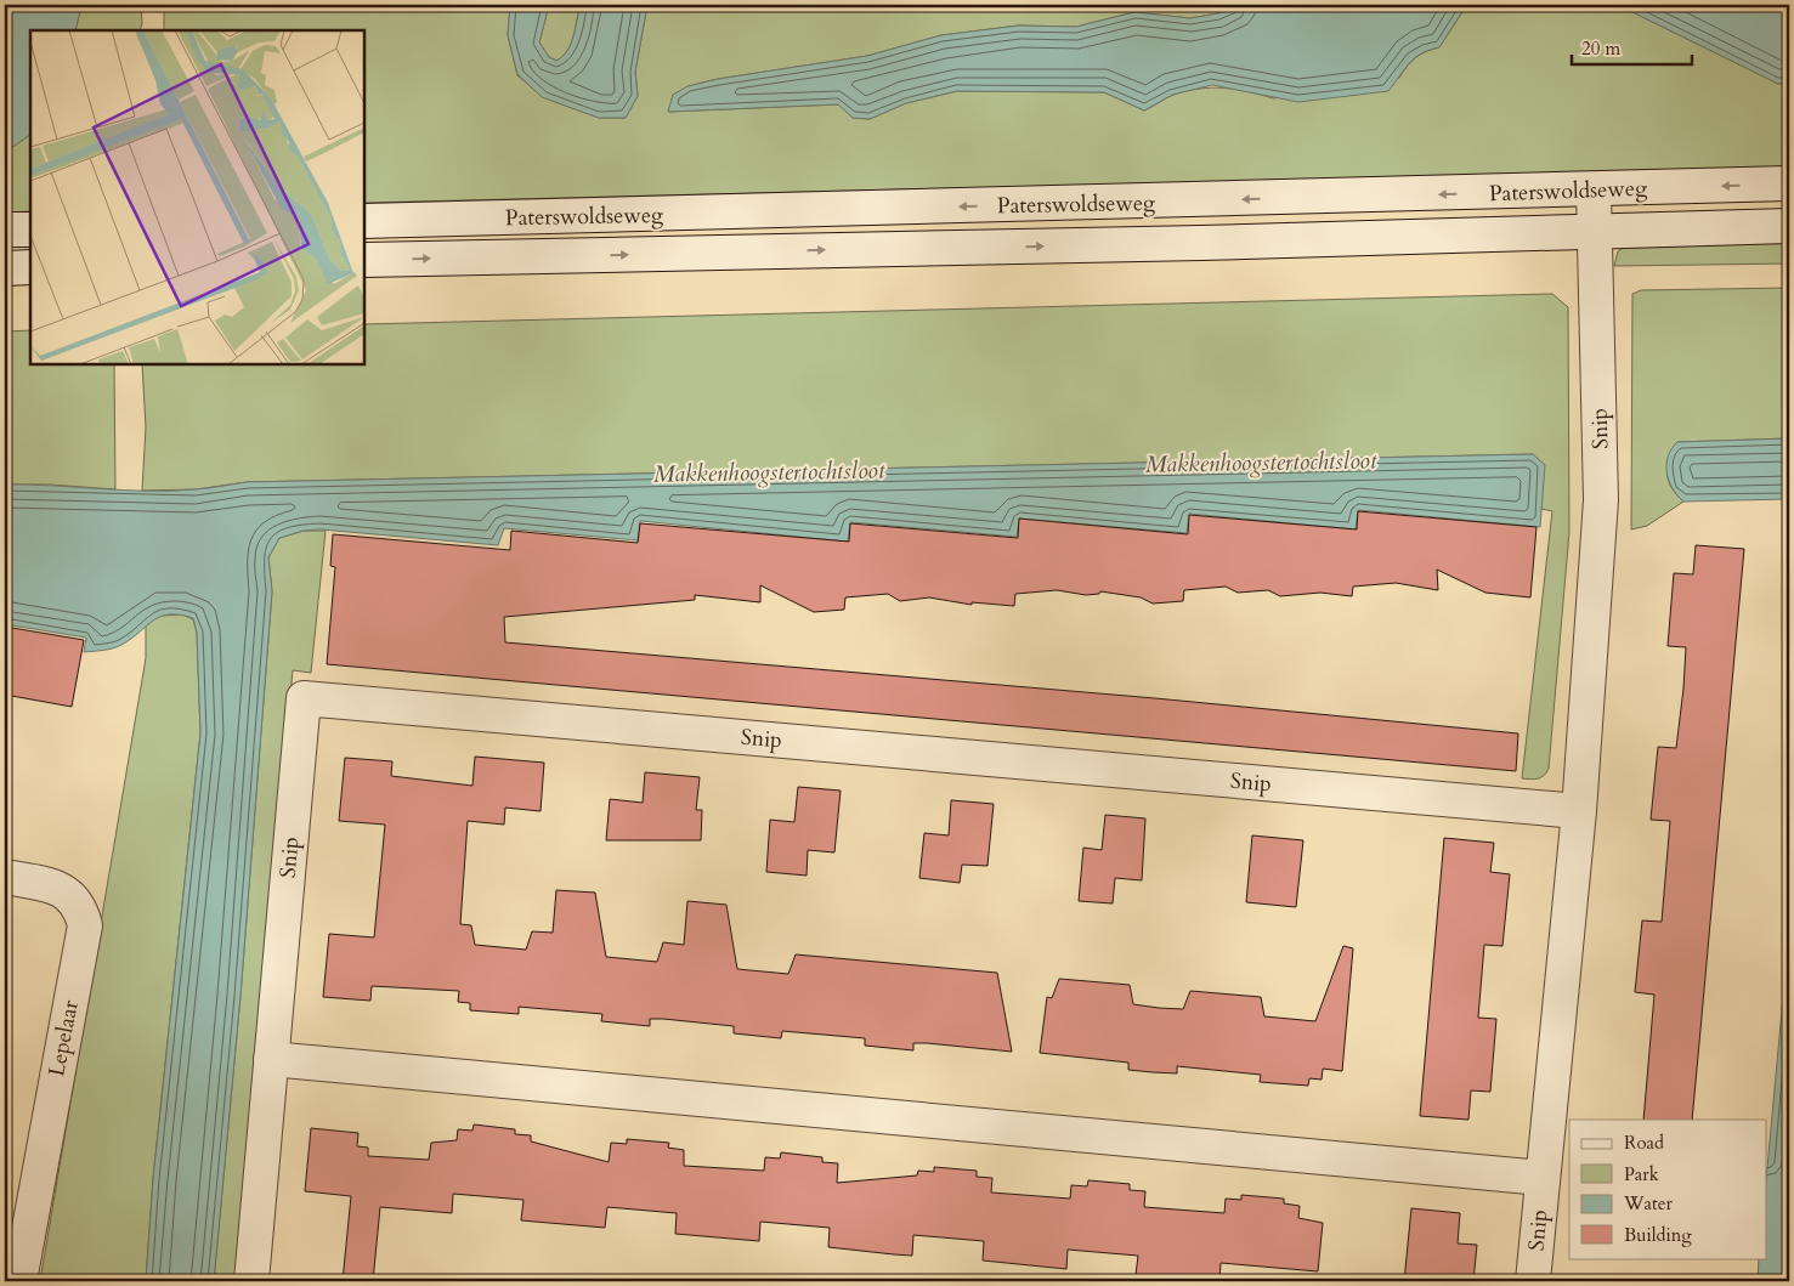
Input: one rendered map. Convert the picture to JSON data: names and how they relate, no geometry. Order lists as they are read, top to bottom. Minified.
{"streets":{"street":["Paterswoldseweg","Snip","Lepelaar"]},"crossings":[["Paterswoldseweg","Snip"]],"water":["Makkenhoogstertochtsloot"],"legend":["Road","Park","Water","Building"],"scale_bar":"20 m"}
